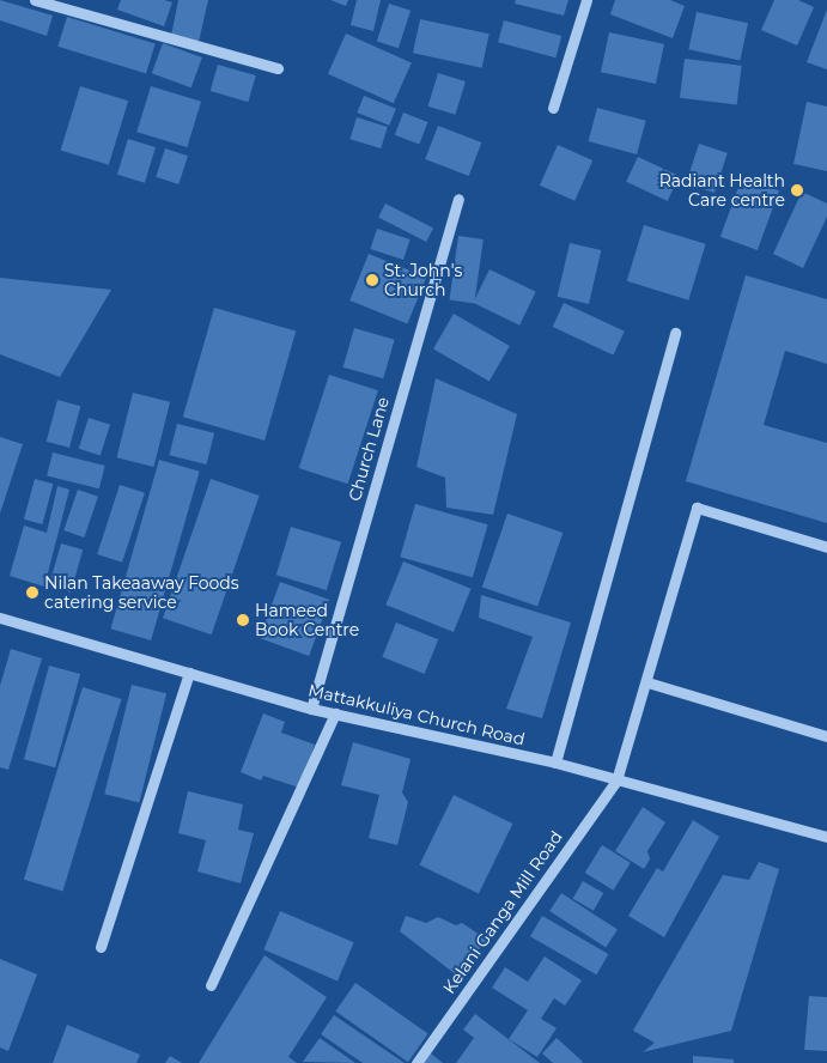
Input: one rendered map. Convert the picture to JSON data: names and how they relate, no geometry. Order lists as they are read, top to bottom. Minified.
{"streets":{"street":["Church Lane","Mattakkuliya Church Road","Kelani Ganga Mill Road"]},"crossings":[["Church Lane","Mattakkuliya Church Road"],["Mattakkuliya Church Road","Kelani Ganga Mill Road"]],"places":["Radiant Health Care centre","St. John's Church","Nilan Takeaaway Foods catering service","Hameed Book Centre"]}
